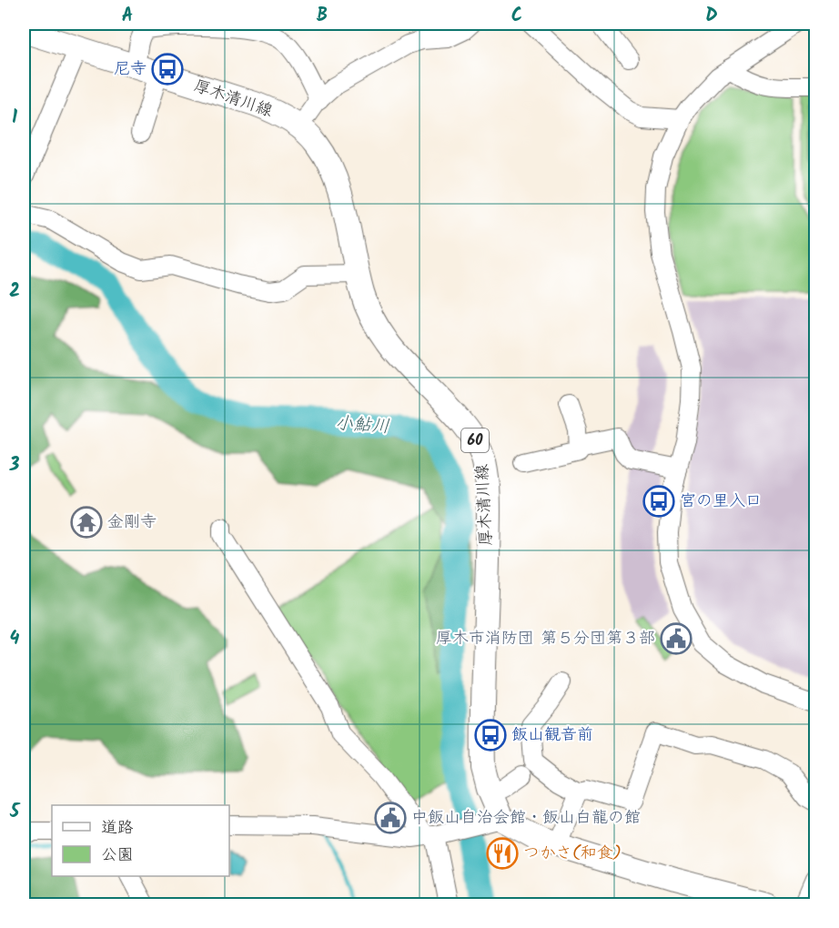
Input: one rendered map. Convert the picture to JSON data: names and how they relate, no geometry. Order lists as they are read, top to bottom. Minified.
{"streets":{"main road":["厚木清川線","60"]},"water":["小鮎川"],"places":{"bus stop":["尼寺","宮の里入口","飯山観音前"],"temple":["金剛寺"],"public building":["厚木市消防団 第５分団第３部","中飯山自治会館・飯山白龍の館"],"restaurant":["つかさ(和食)"]},"legend":["道路","公園"],"grid":{"columns":["A","B","C","D"],"rows":["1","2","3","4","5"]}}
